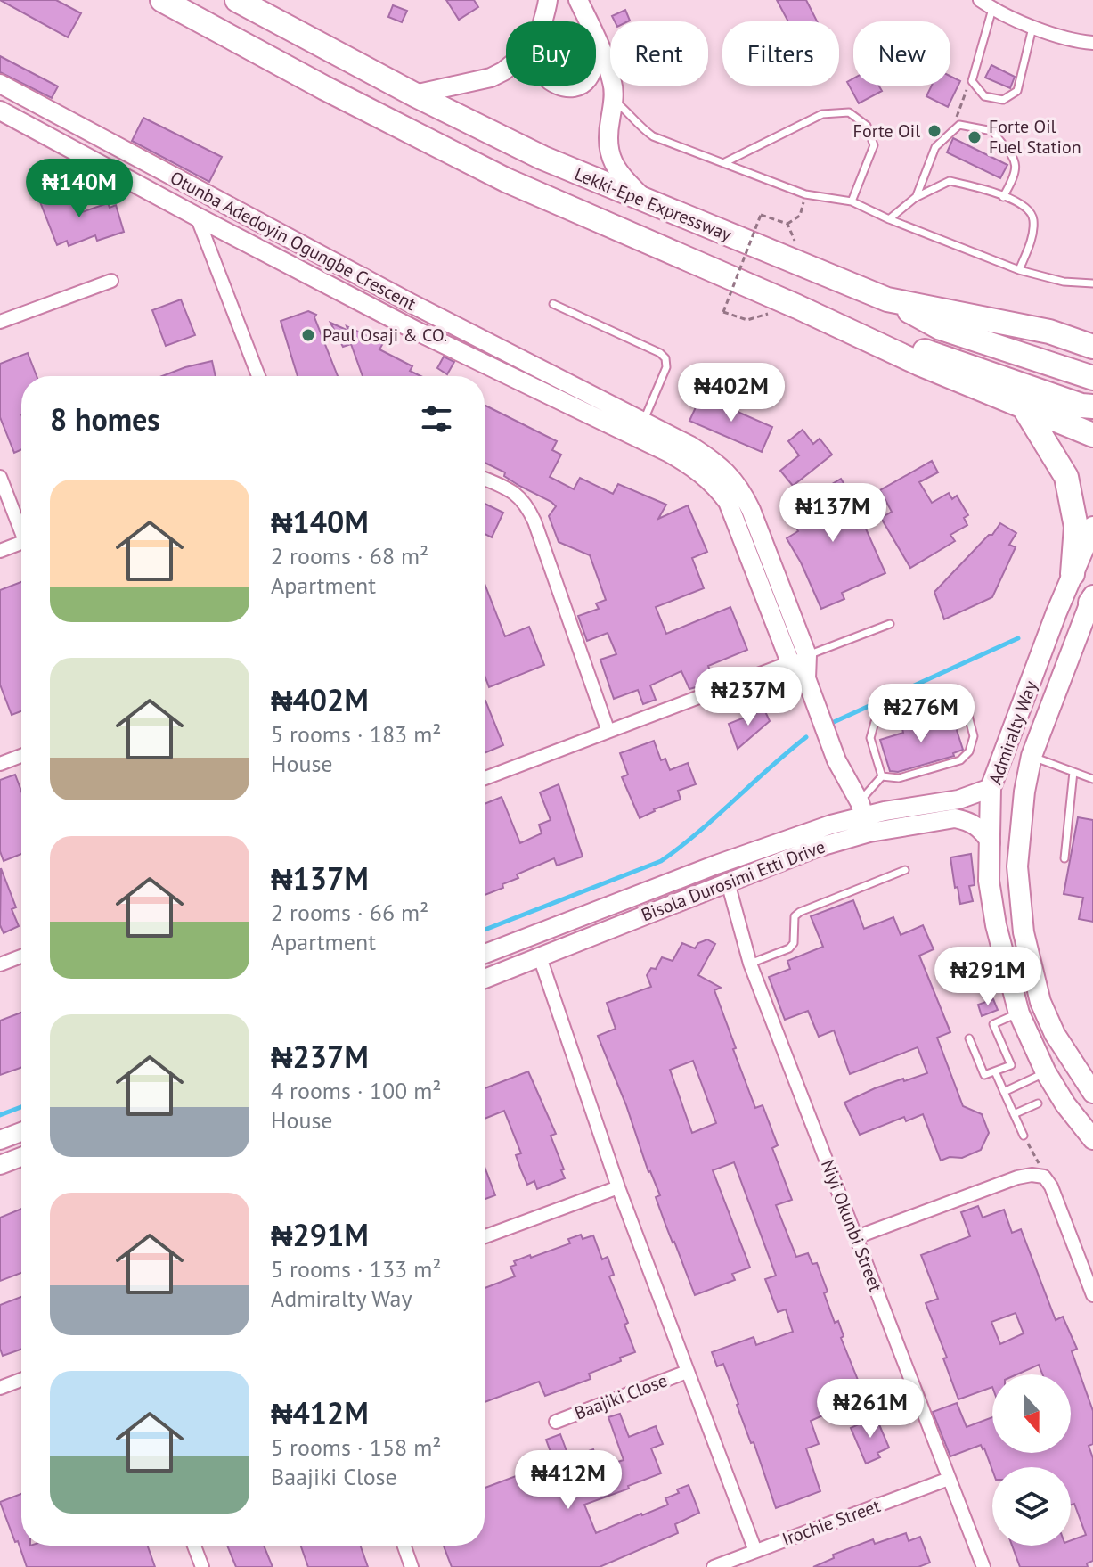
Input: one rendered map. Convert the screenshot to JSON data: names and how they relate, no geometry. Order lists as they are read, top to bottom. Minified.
{"streets":{"highway":["Lekki-Epe Expressway"],"main road":["Admiralty Way"],"street":["Otunba Adedoyin Ogungbe Crescent","Bisola Durosimi Etti Drive","Niyi Okunbi Street","Baajiki Close","Irochie Street"]},"crossings":[["Otunba Adedoyin Ogungbe Crescent","Bisola Durosimi Etti Drive"],["Admiralty Way","Bisola Durosimi Etti Drive"],["Bisola Durosimi Etti Drive","Niyi Okunbi Street"],["Niyi Okunbi Street","Irochie Street"]],"places":["Forte Oil","Forte Oil Fuel Station","Paul Osaji & CO."],"north":"bottom","page":{"chip":["Buy","Rent","Filters","New"],"price":["₦140M","₦402M","₦137M","₦237M","₦276M","₦291M","₦261M","₦412M"],"heading":"8 homes","list":[{"name":"₦140M","note":"2 rooms · 68 m² · Apartment"},{"name":"₦402M","note":"5 rooms · 183 m² · House"},{"name":"₦137M","note":"2 rooms · 66 m² · Apartment"},{"name":"₦237M","note":"4 rooms · 100 m² · House"},{"name":"₦291M","note":"5 rooms · 133 m² · Admiralty Way"},{"name":"₦412M","note":"5 rooms · 158 m² · Baajiki Close"}]}}
